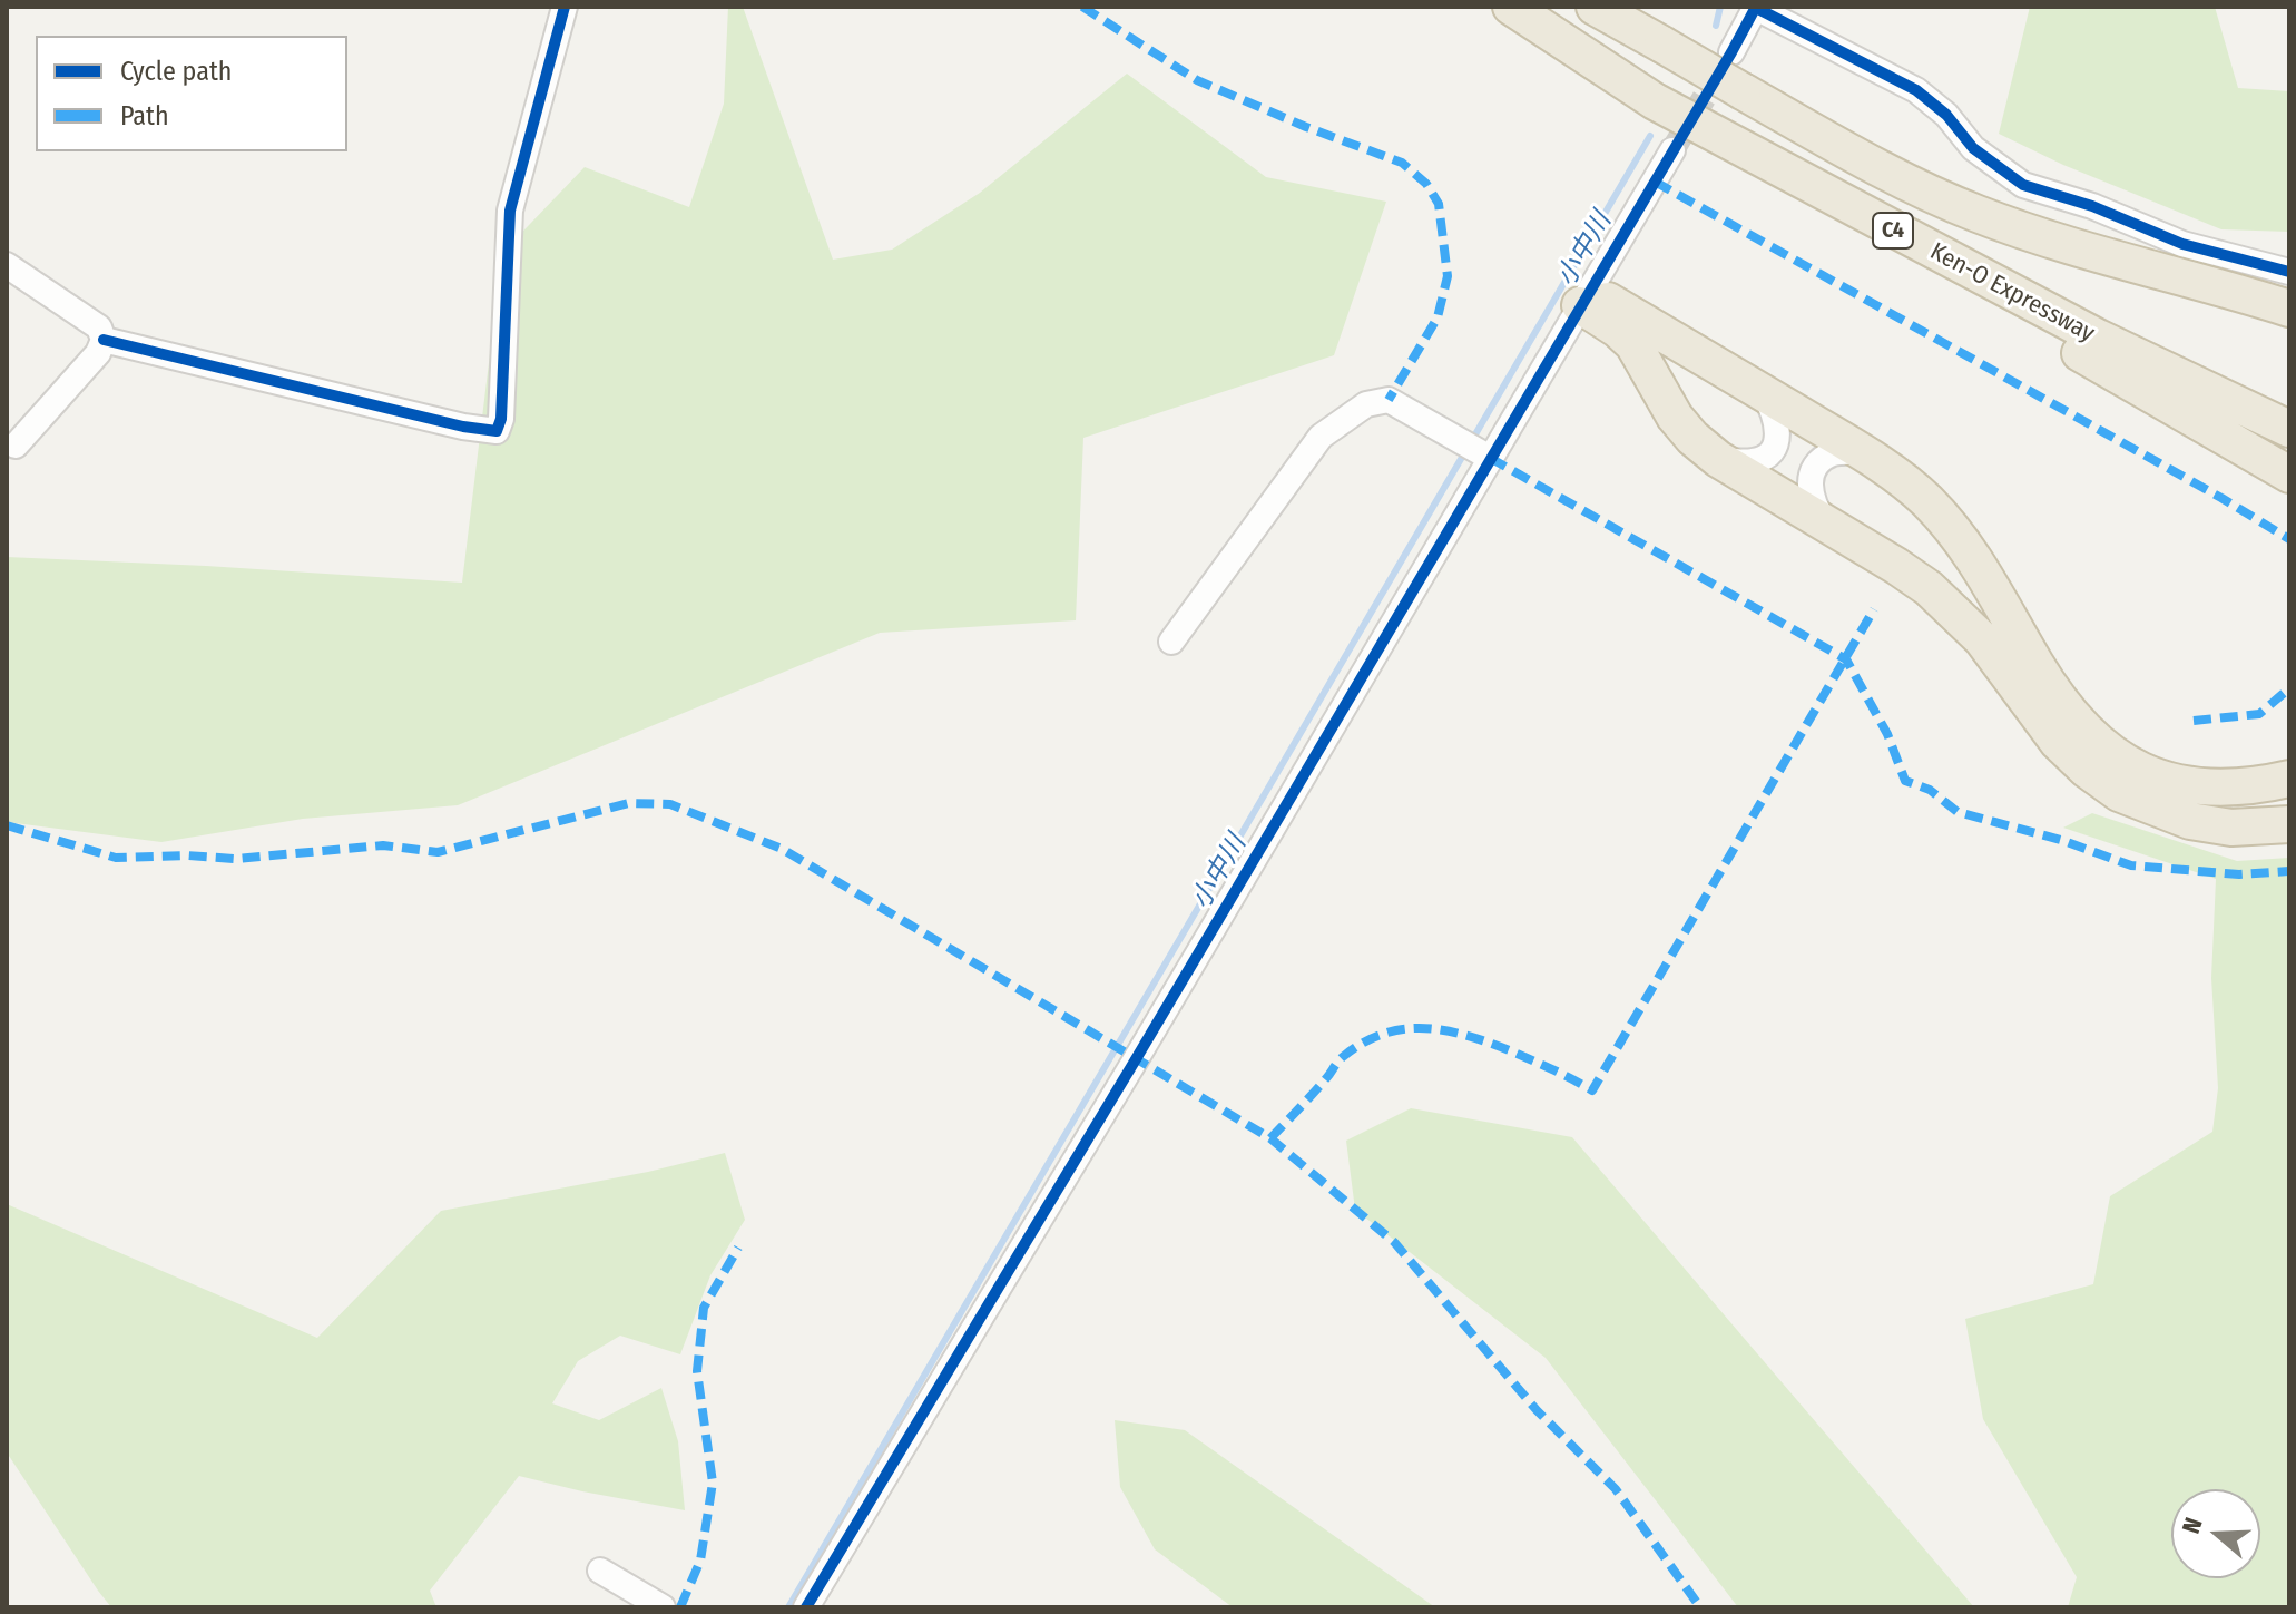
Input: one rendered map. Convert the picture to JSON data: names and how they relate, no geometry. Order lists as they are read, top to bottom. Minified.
{"streets":{"highway":["C4","Ken-O Expressway"]},"water":["小中川"],"legend":["Cycle path","Path"],"north":"left"}
